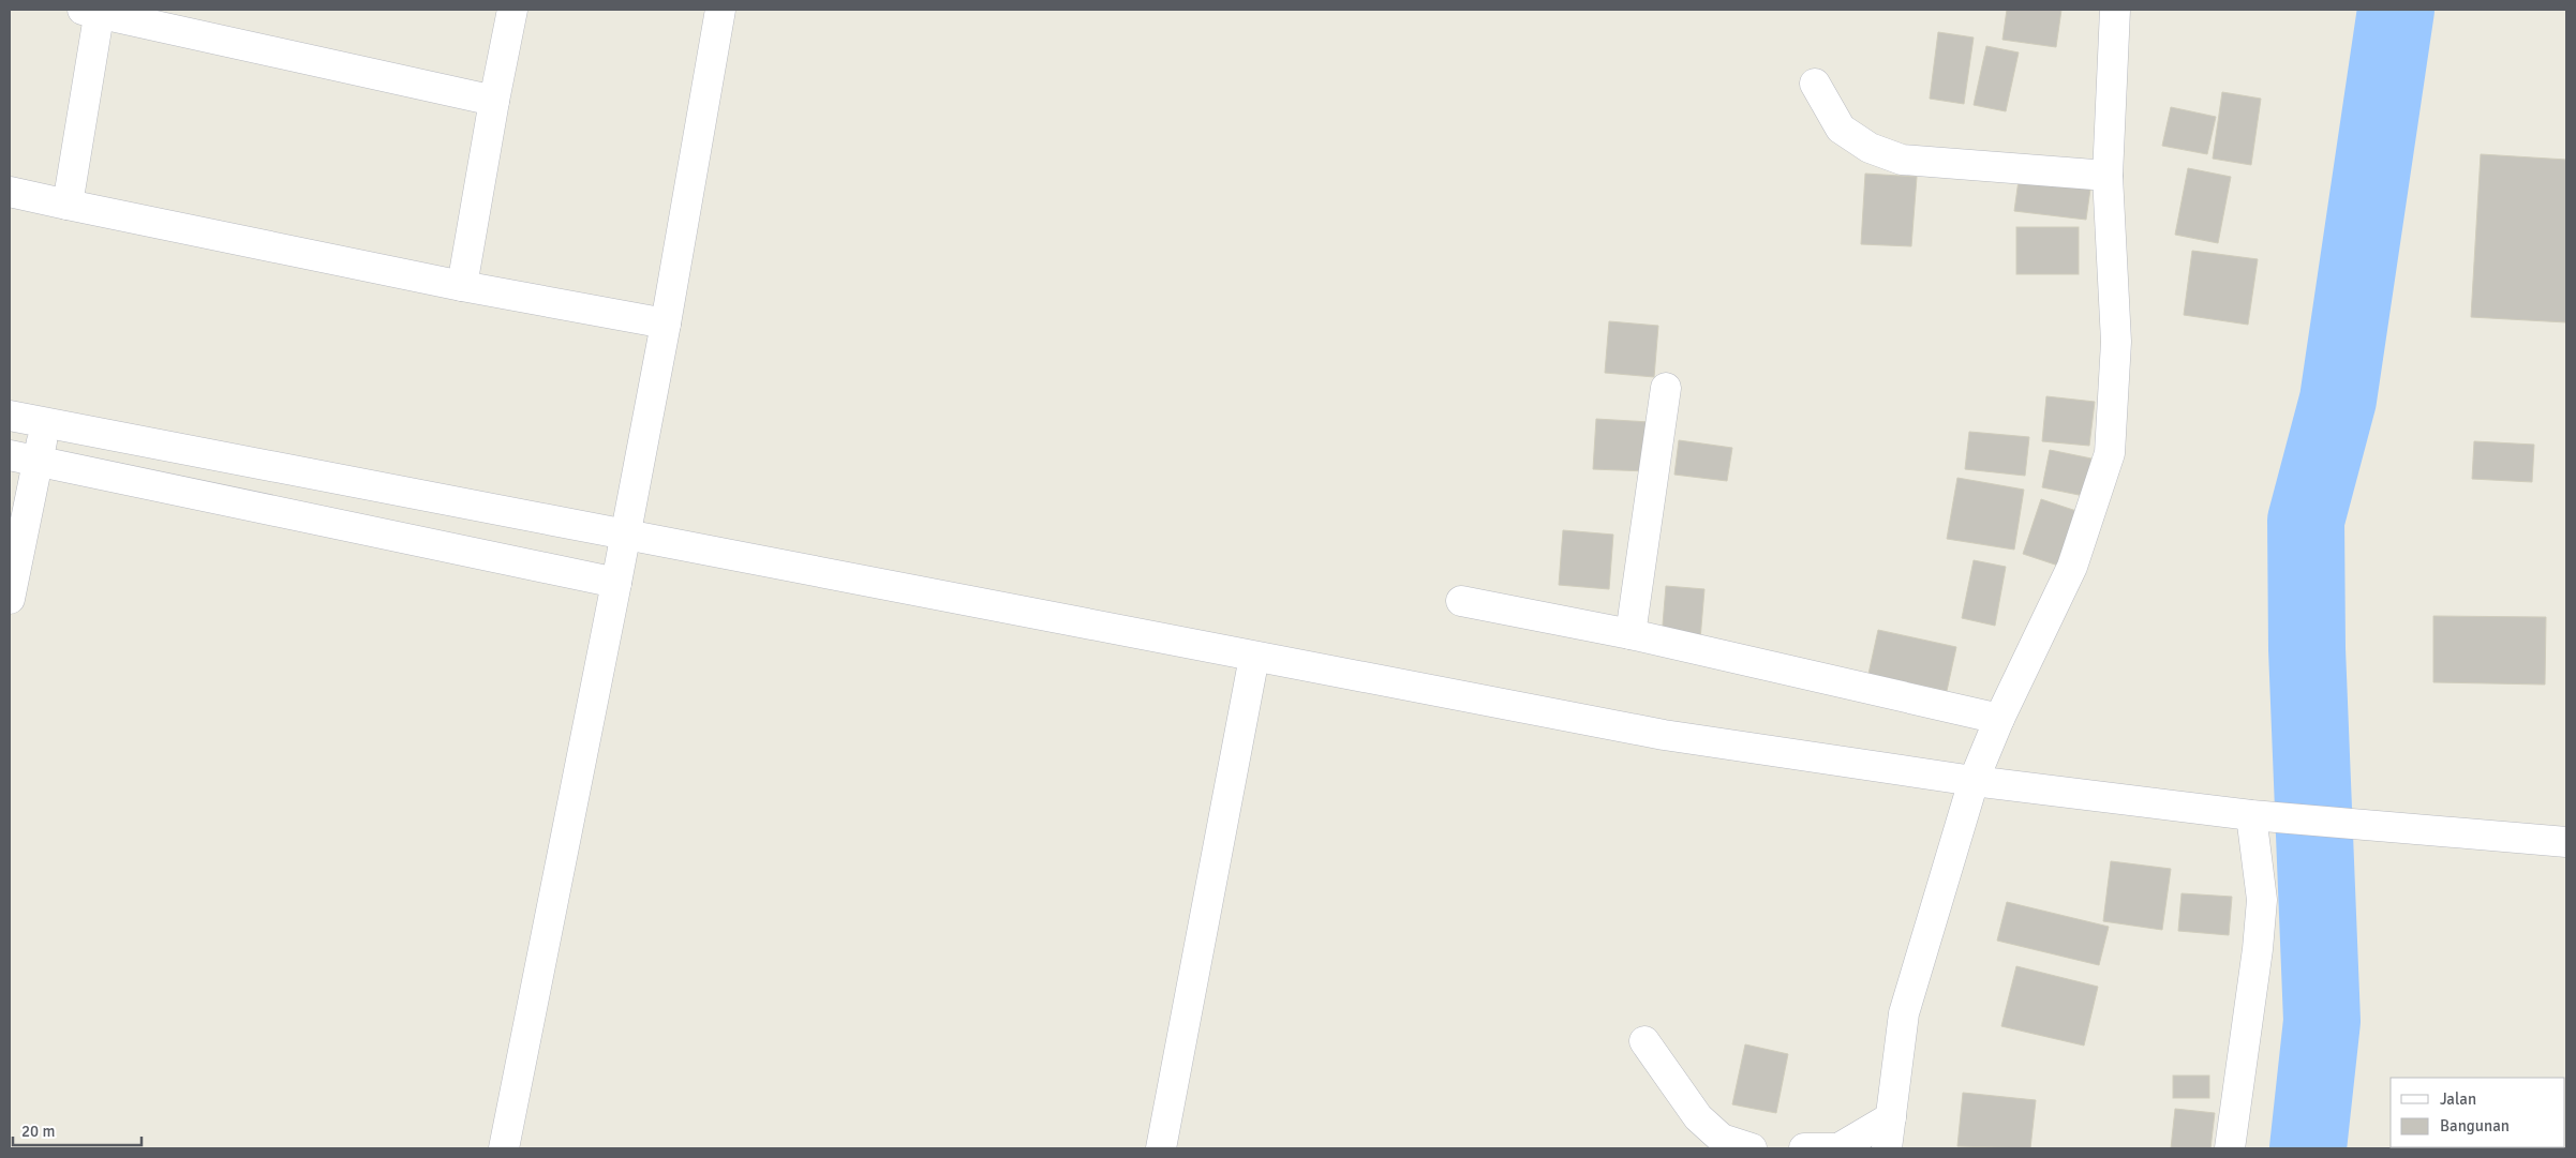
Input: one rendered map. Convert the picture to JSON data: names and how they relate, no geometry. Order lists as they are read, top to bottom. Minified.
{"legend":["Jalan","Bangunan"],"scale_bar":"20 m"}
